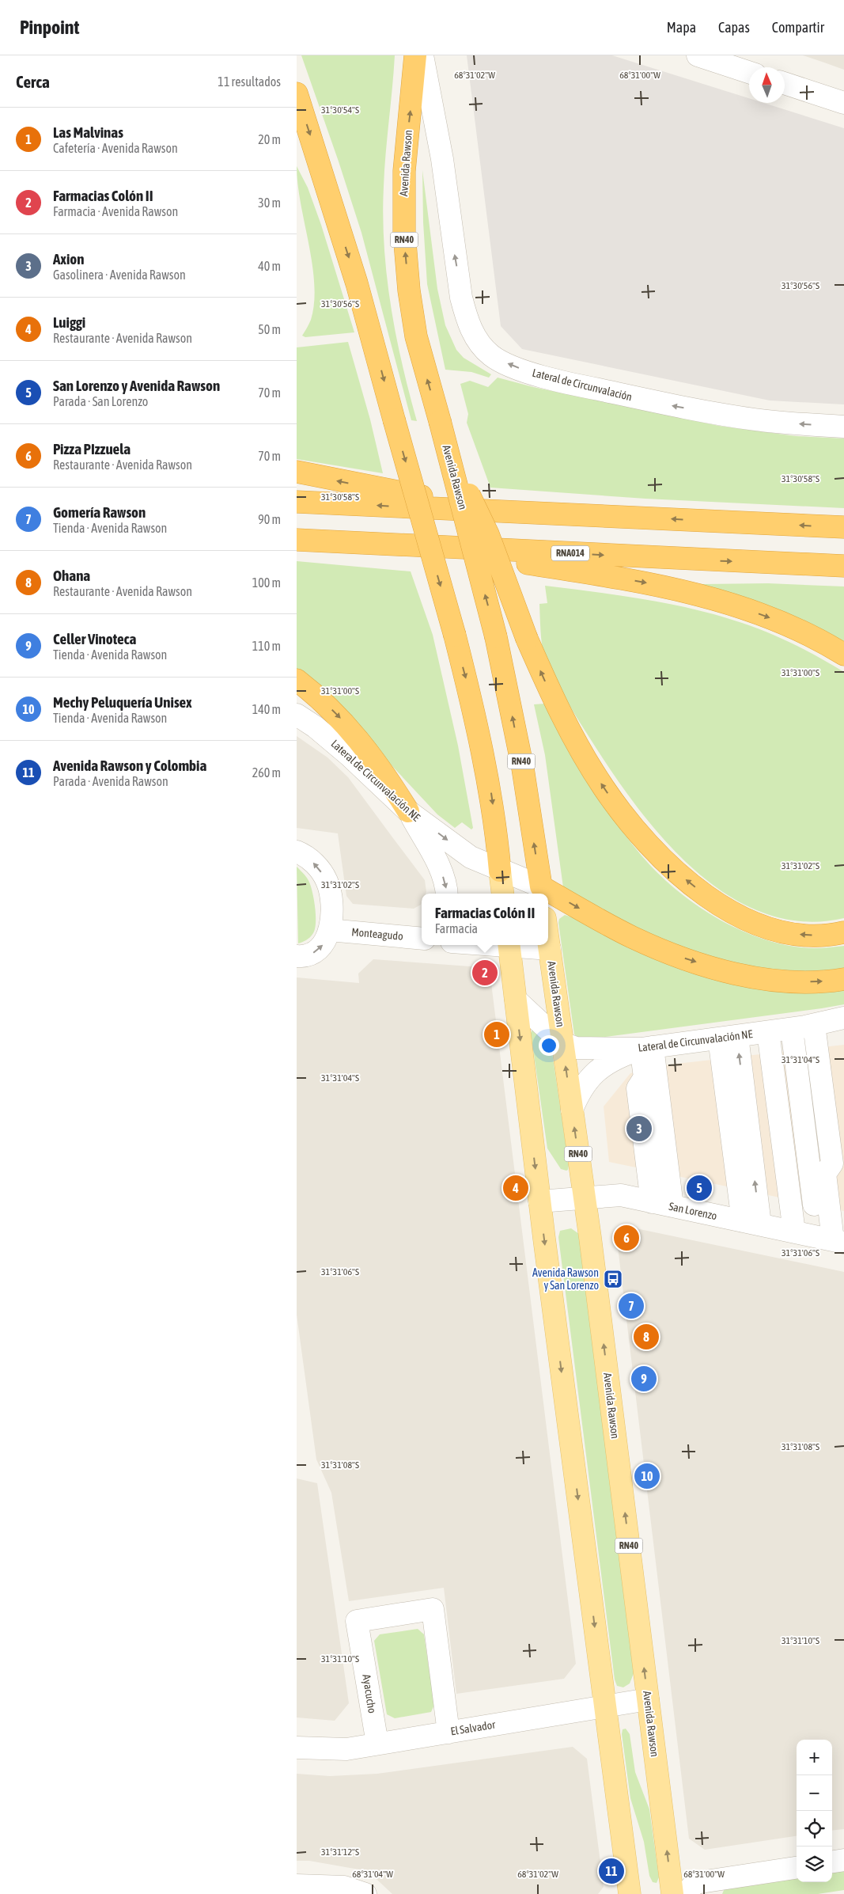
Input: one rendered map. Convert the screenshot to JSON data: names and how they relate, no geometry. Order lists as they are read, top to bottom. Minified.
{"streets":{"highway":["Avenida Rawson","RN40","RNA014"],"street":["Lateral de Circunvalación","Lateral de Circunvalación NE","Monteagudo","San Lorenzo","Ayacucho","El Salvador"]},"crossings":[["Avenida Rawson","Lateral de Circunvalación NE"],["Avenida Rawson","San Lorenzo"],["Avenida Rawson","El Salvador"],["Ayacucho","El Salvador"]],"one_way":["Lateral de Circunvalación"],"places":{"bus stop":["Avenida Rawson y San Lorenzo"]},"north":"top","page":{"header":"Pinpoint","nav":["Mapa","Capas","Compartir"],"heading":["Cerca","11 resultados"],"list":[{"mark":"1","name":"Las Malvinas","note":"Cafetería · Avenida Rawson","value":"20 m"},{"mark":"2","name":"Farmacias Colón II","note":"Farmacia · Avenida Rawson","value":"30 m"},{"mark":"3","name":"Axion","note":"Gasolinera · Avenida Rawson","value":"40 m"},{"mark":"4","name":"Luiggi","note":"Restaurante · Avenida Rawson","value":"50 m"},{"mark":"5","name":"San Lorenzo y Avenida Rawson","note":"Parada · San Lorenzo","value":"70 m"},{"mark":"6","name":"Pizza PIzzuela","note":"Restaurante · Avenida Rawson","value":"70 m"},{"mark":"7","name":"Gomería Rawson","note":"Tienda · Avenida Rawson","value":"90 m"},{"mark":"8","name":"Ohana","note":"Restaurante · Avenida Rawson","value":"100 m"},{"mark":"9","name":"Celler Vinoteca","note":"Tienda · Avenida Rawson","value":"110 m"},{"mark":"10","name":"Mechy Peluquería Unisex","note":"Tienda · Avenida Rawson","value":"140 m"},{"mark":"11","name":"Avenida Rawson y Colombia","note":"Parada · Avenida Rawson","value":"260 m"}],"popup":["Farmacias Colón II","Farmacia"],"pins":["2","1","3","4","5","6","7","8","9","10","11"],"map_buttons":["+","−"]},"coordinates":["68°31'02\"W","68°31'00\"W","31°30'54\"S","31°30'56\"S","31°30'58\"S","31°31'00\"S","31°31'02\"S","31°31'04\"S","31°31'06\"S","31°31'08\"S","31°31'10\"S","31°31'12\"S","68°31'04\"W"]}
